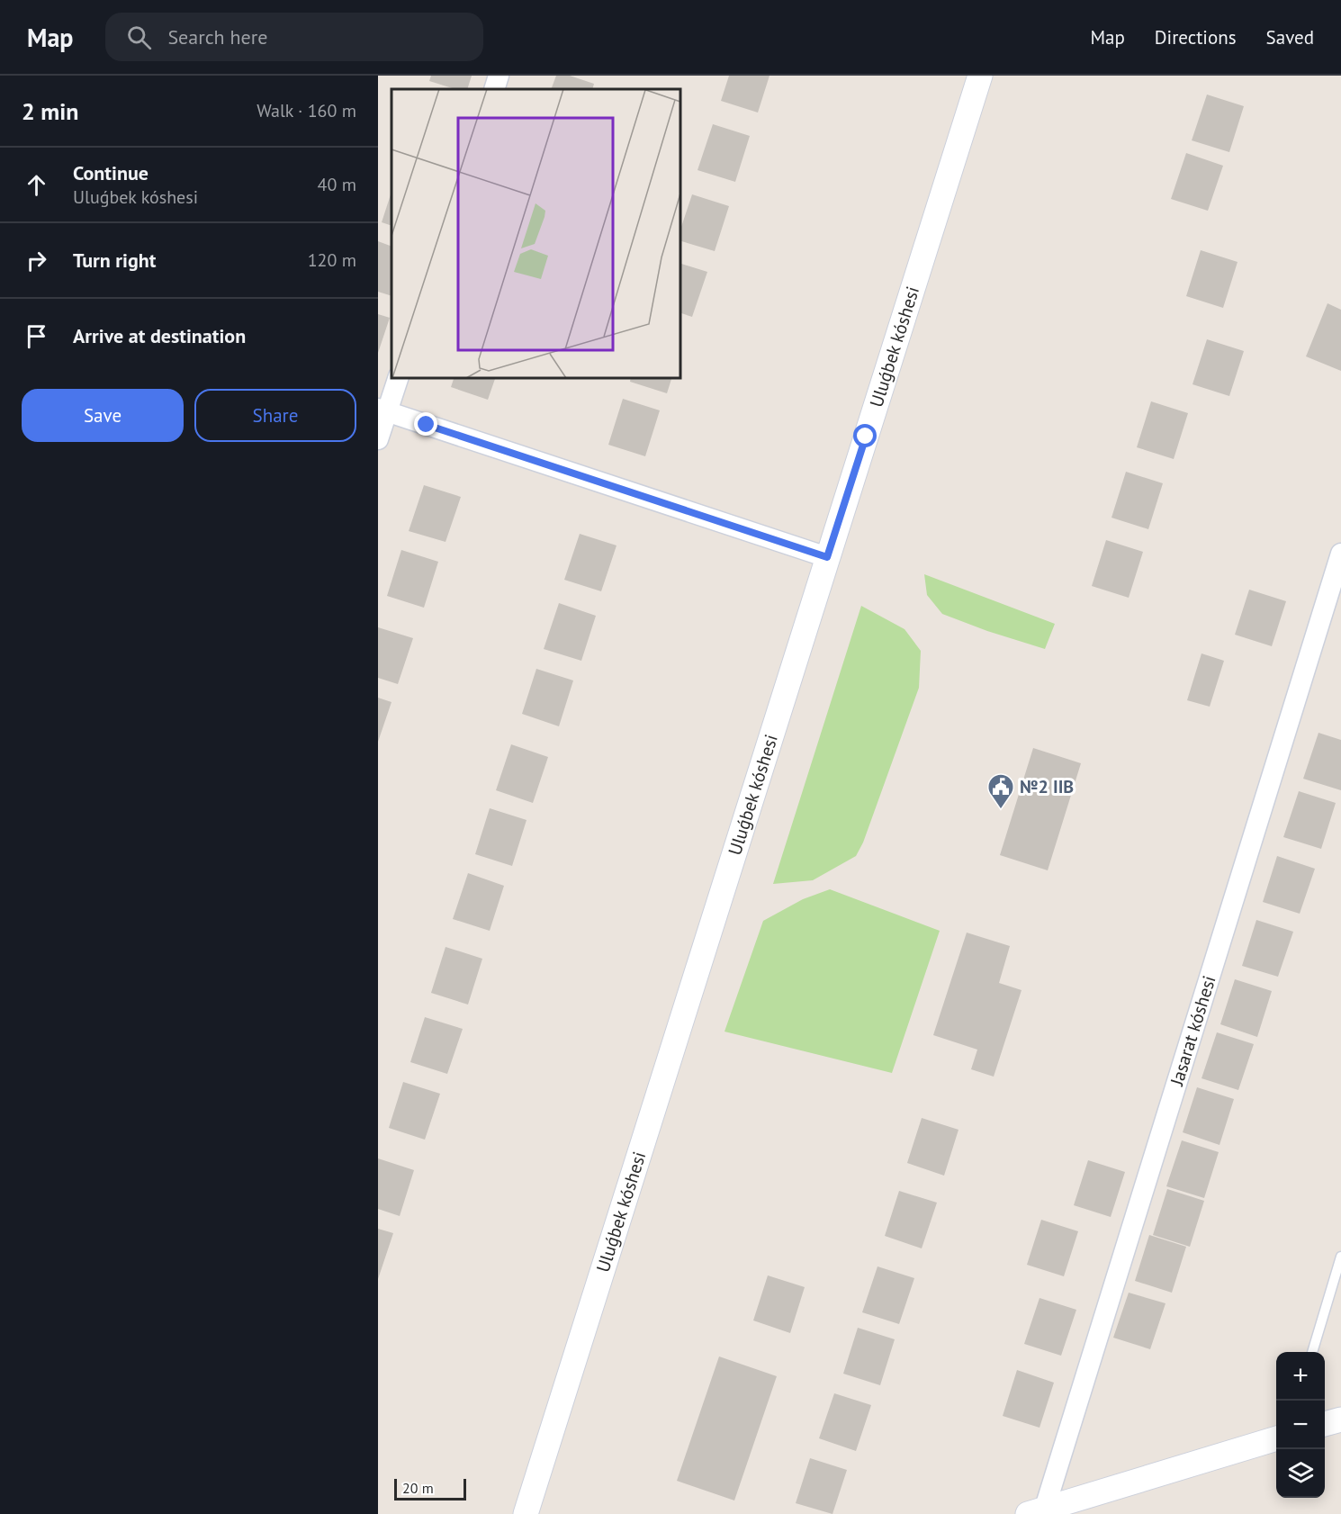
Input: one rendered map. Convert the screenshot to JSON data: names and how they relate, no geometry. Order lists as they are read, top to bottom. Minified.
{"streets":{"street":["Uluǵbek kóshesi","Jasarat kóshesi"]},"places":{"public building":["№2 IIB"]},"scale_bar":"20 m","page":{"header":"Map","search":"Search here","nav":["Map","Directions","Saved"],"heading":["2 min","Walk · 160 m"],"list":[["Continue","Uluǵbek kóshesi","40 m"],["Turn right","120 m"],"Arrive at destination"],"buttons":["Save","Share"],"map_buttons":["+","−"],"scale":"20 m"}}
